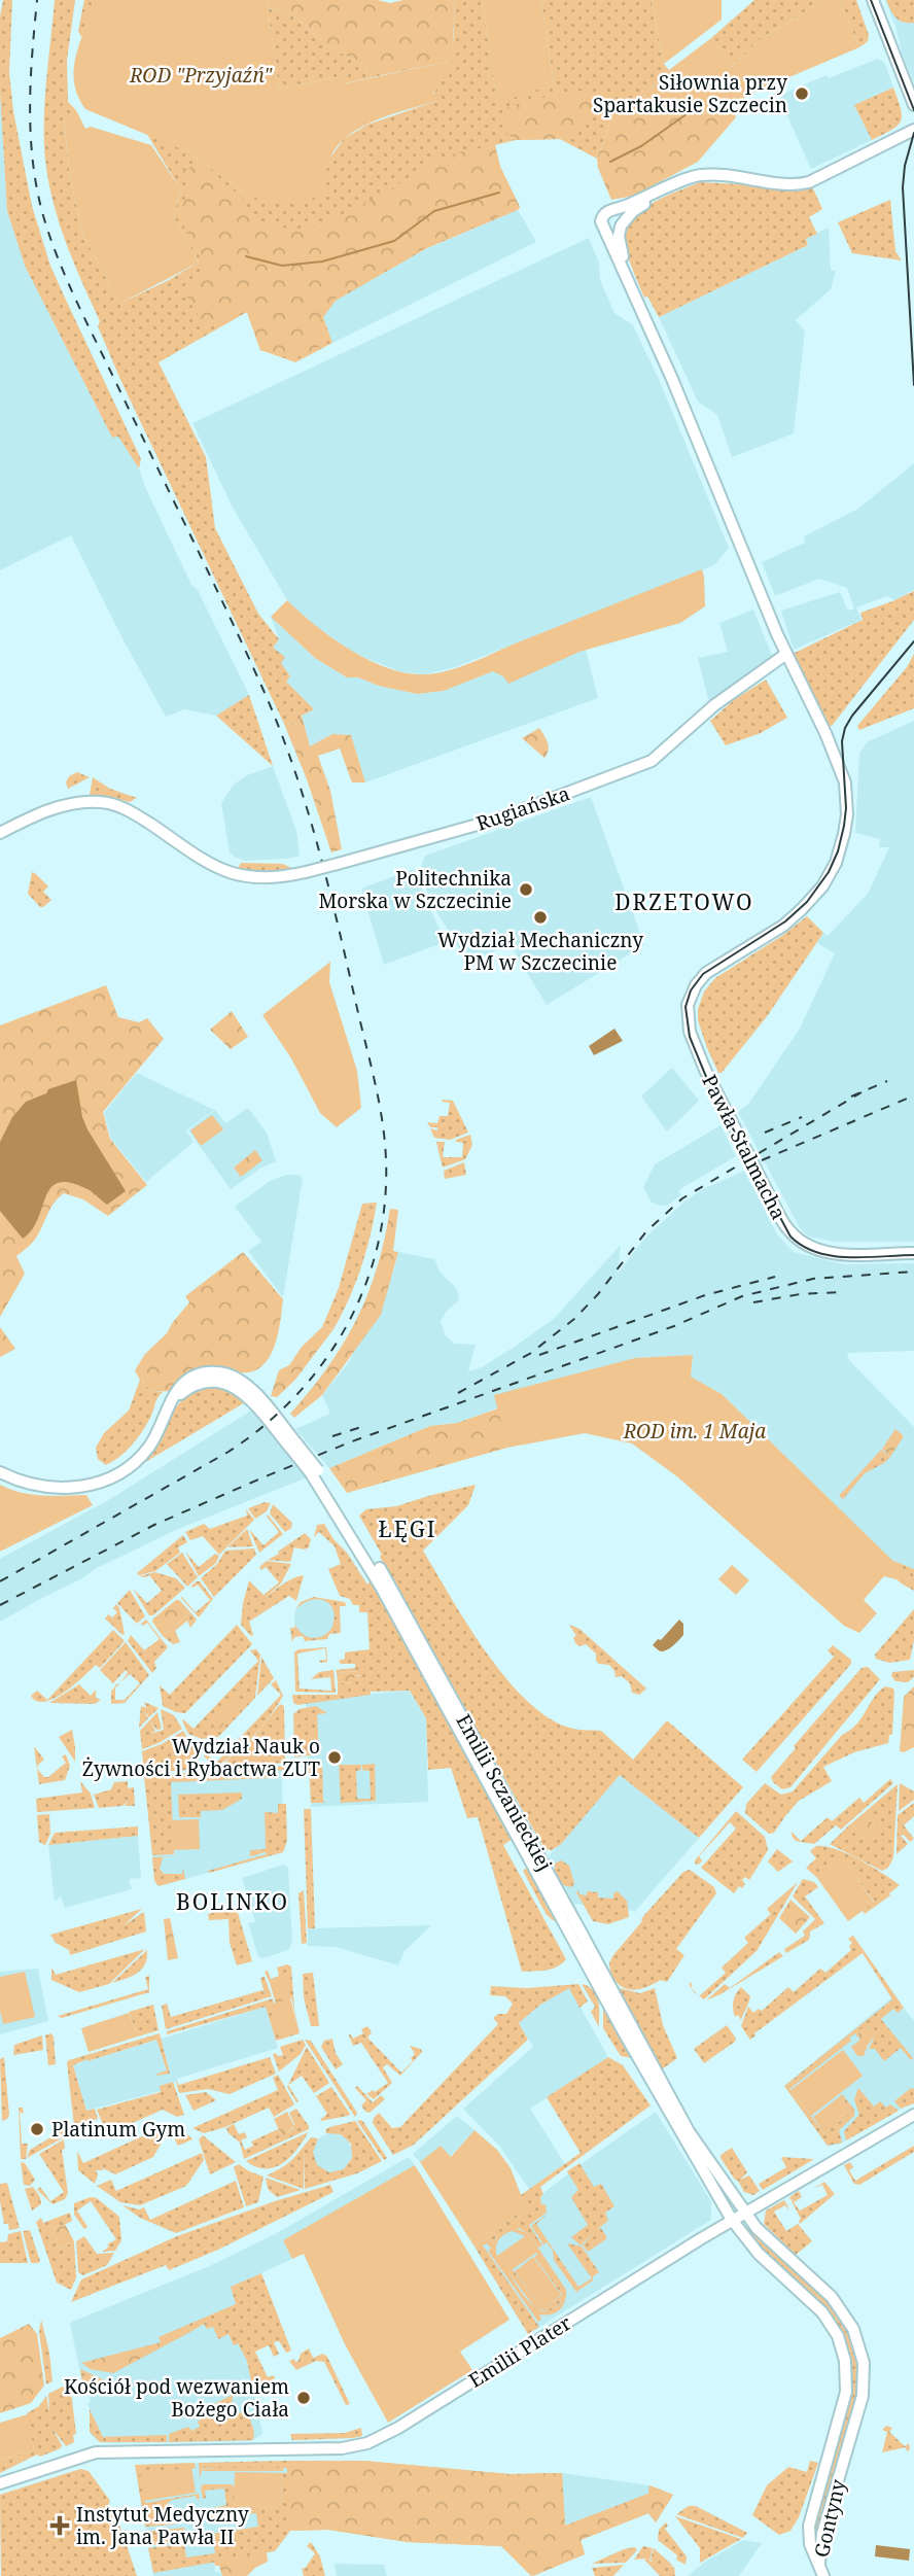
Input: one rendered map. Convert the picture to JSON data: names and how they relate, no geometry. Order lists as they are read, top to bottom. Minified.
{"streets":{"street":["Rugiańska","Pawła Stalmacha","Emilii Sczanieckiej","Emilii Plater","Gontyny"]},"crossings":[["Rugiańska","Pawła Stalmacha"],["Emilii Sczanieckiej","Emilii Plater"],["Emilii Sczanieckiej","Gontyny"],["Emilii Plater","Gontyny"]],"districts":["DRZETOWO","ŁĘGI","BOLINKO"],"parks":["ROD \"Przyjaźń\"","ROD im. 1 Maja"],"places":{"other":["Siłownia przy Spartakusie Szczecin","Politechnika Morska w Szczecinie","Wydział Mechaniczny PM w Szczecinie","Wydział Nauk o Żywności i Rybactwa ZUT","Platinum Gym","Kościół pod wezwaniem Bożego Ciała"],"health":["Instytut Medyczny im. Jana Pawła II"]}}
